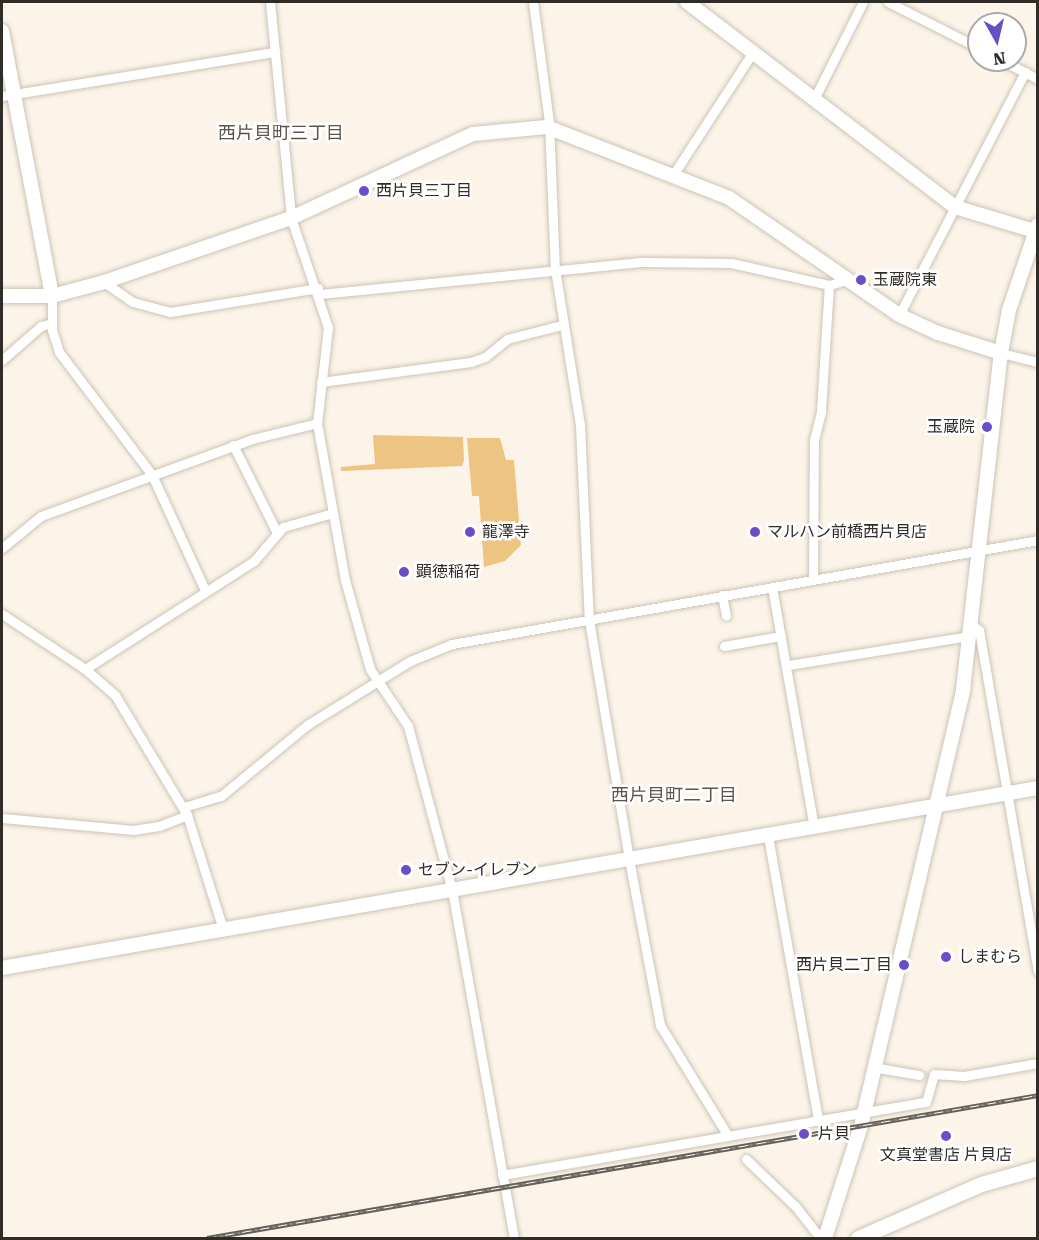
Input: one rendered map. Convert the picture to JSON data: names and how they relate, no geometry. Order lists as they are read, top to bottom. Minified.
{"districts":["西片貝町三丁目","西片貝町二丁目"],"places":["西片貝三丁目","玉蔵院東","玉蔵院","龍澤寺","マルハン前橋西片貝店","顕徳稲荷","セブン-イレブン","しまむら","西片貝二丁目","片貝","文真堂書店 片貝店"],"north":"bottom"}
